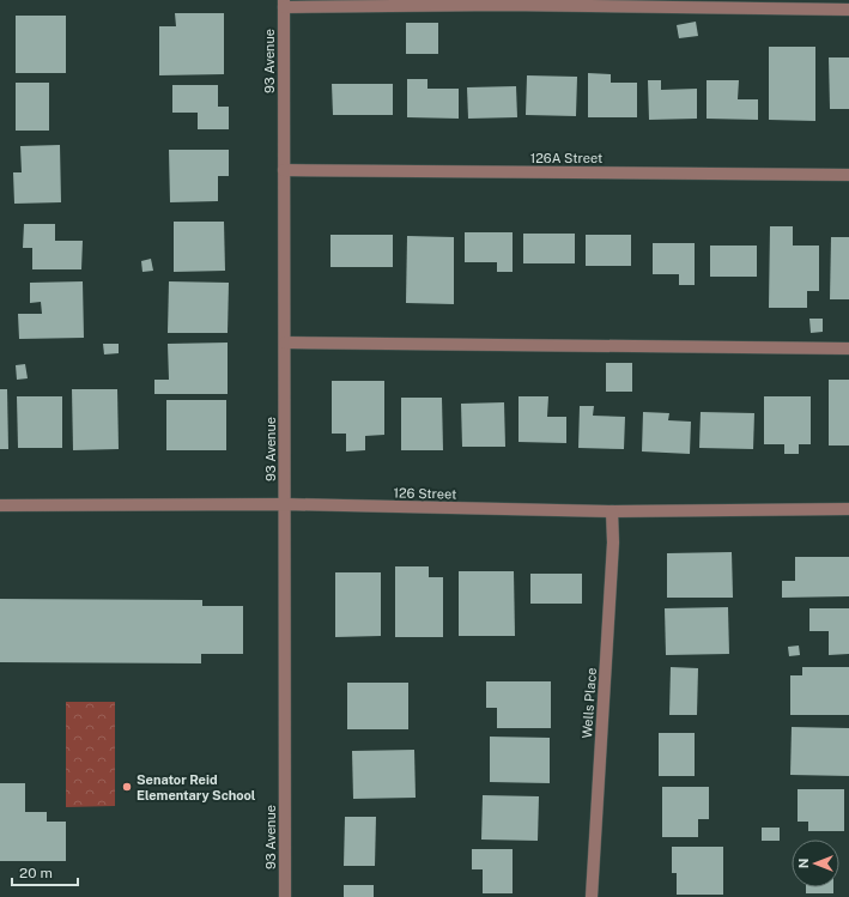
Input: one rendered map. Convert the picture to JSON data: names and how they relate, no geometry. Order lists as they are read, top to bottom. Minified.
{"streets":{"street":["93 Avenue","126A Street","126 Street","Wells Place"]},"crossings":[["93 Avenue","126A Street"],["93 Avenue","126 Street"],["126 Street","Wells Place"]],"places":["Senator Reid Elementary School"],"scale_bar":"20 m","north":"left"}
